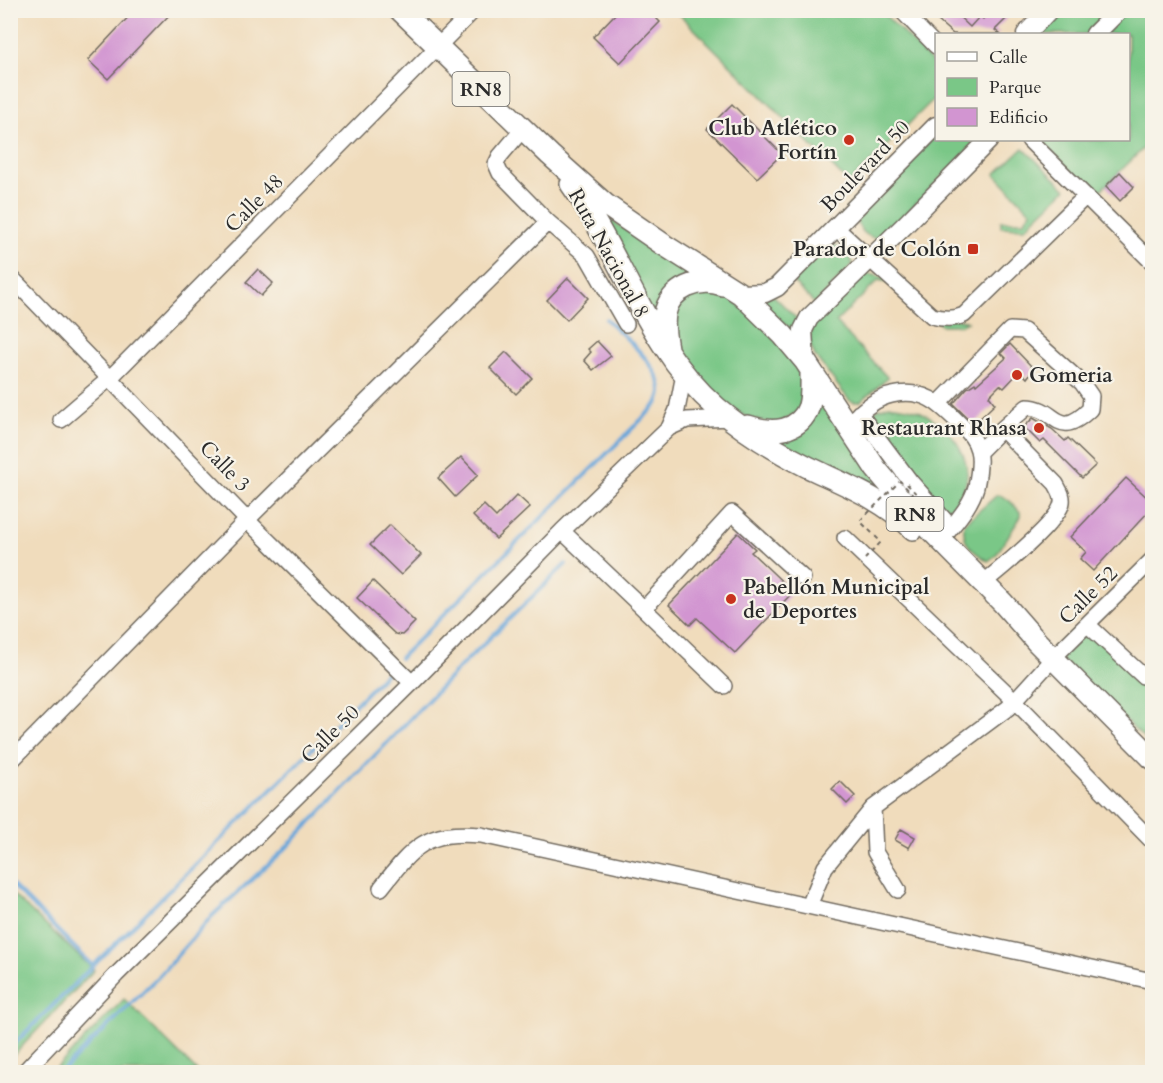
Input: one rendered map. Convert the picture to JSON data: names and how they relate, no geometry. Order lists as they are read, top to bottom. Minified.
{"streets":{"highway":["RN8","Ruta Nacional 8"],"main road":["Boulevard 50"],"street":["Calle 48","Calle 3","Calle 52","Calle 50"]},"crossings":[["Boulevard 50","Ruta Nacional 8"],["Boulevard 50","Calle 50"],["Calle 48","Ruta Nacional 8"],["Calle 48","Calle 3"],["Ruta Nacional 8","Calle 52"],["Ruta Nacional 8","Calle 50"],["Calle 3","Calle 50"]],"places":{"other":["Club Atlético Fortín","Gomeria","Restaurant Rhasa","Pabellón Municipal de Deportes"],"transit":["Parador de Colón"]},"legend":["Calle","Parque","Edificio"]}
